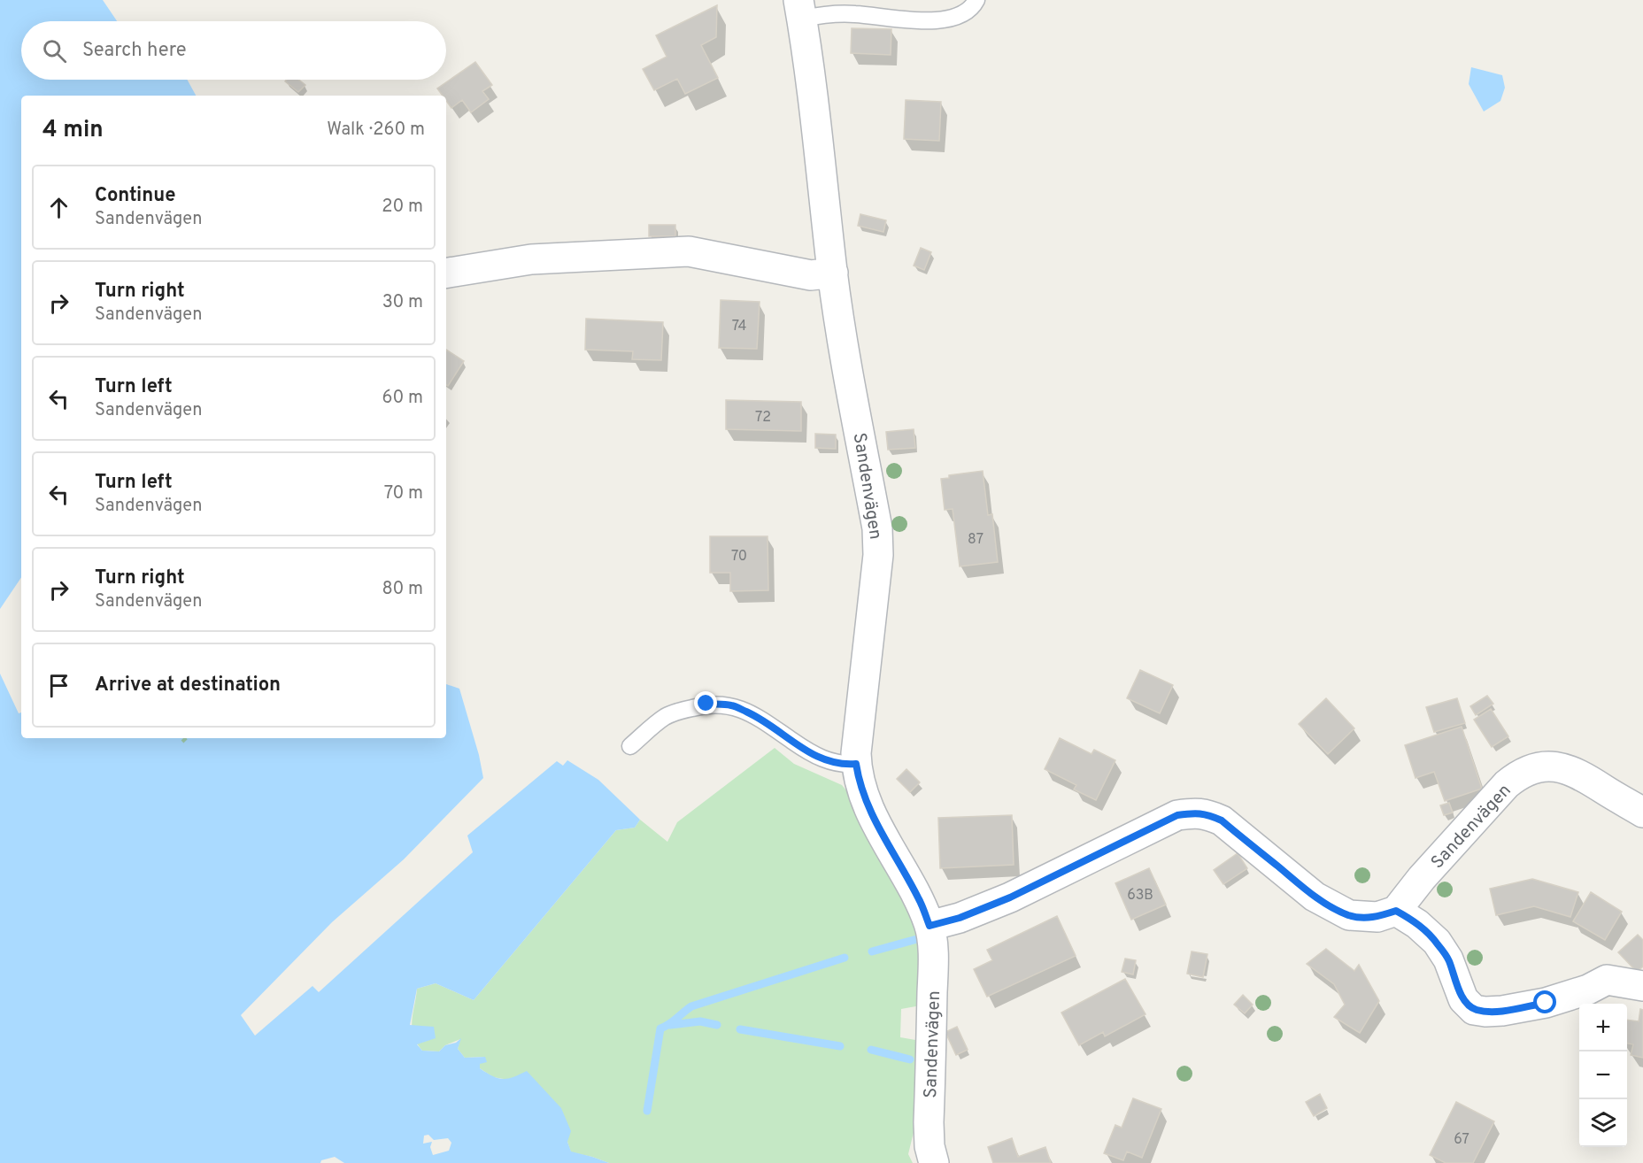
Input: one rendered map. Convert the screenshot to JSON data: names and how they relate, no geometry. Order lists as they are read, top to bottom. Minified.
{"streets":{"street":["Sandenvägen"]},"house_numbers":["74","72","87","70","63B","67"],"page":{"search":"Search here","heading":["4 min","Walk · 260 m"],"list":[["Continue","Sandenvägen","20 m"],["Turn right","Sandenvägen","30 m"],["Turn left","Sandenvägen","60 m"],["Turn left","Sandenvägen","70 m"],["Turn right","Sandenvägen","80 m"],"Arrive at destination"],"map_buttons":["+","−"]}}
